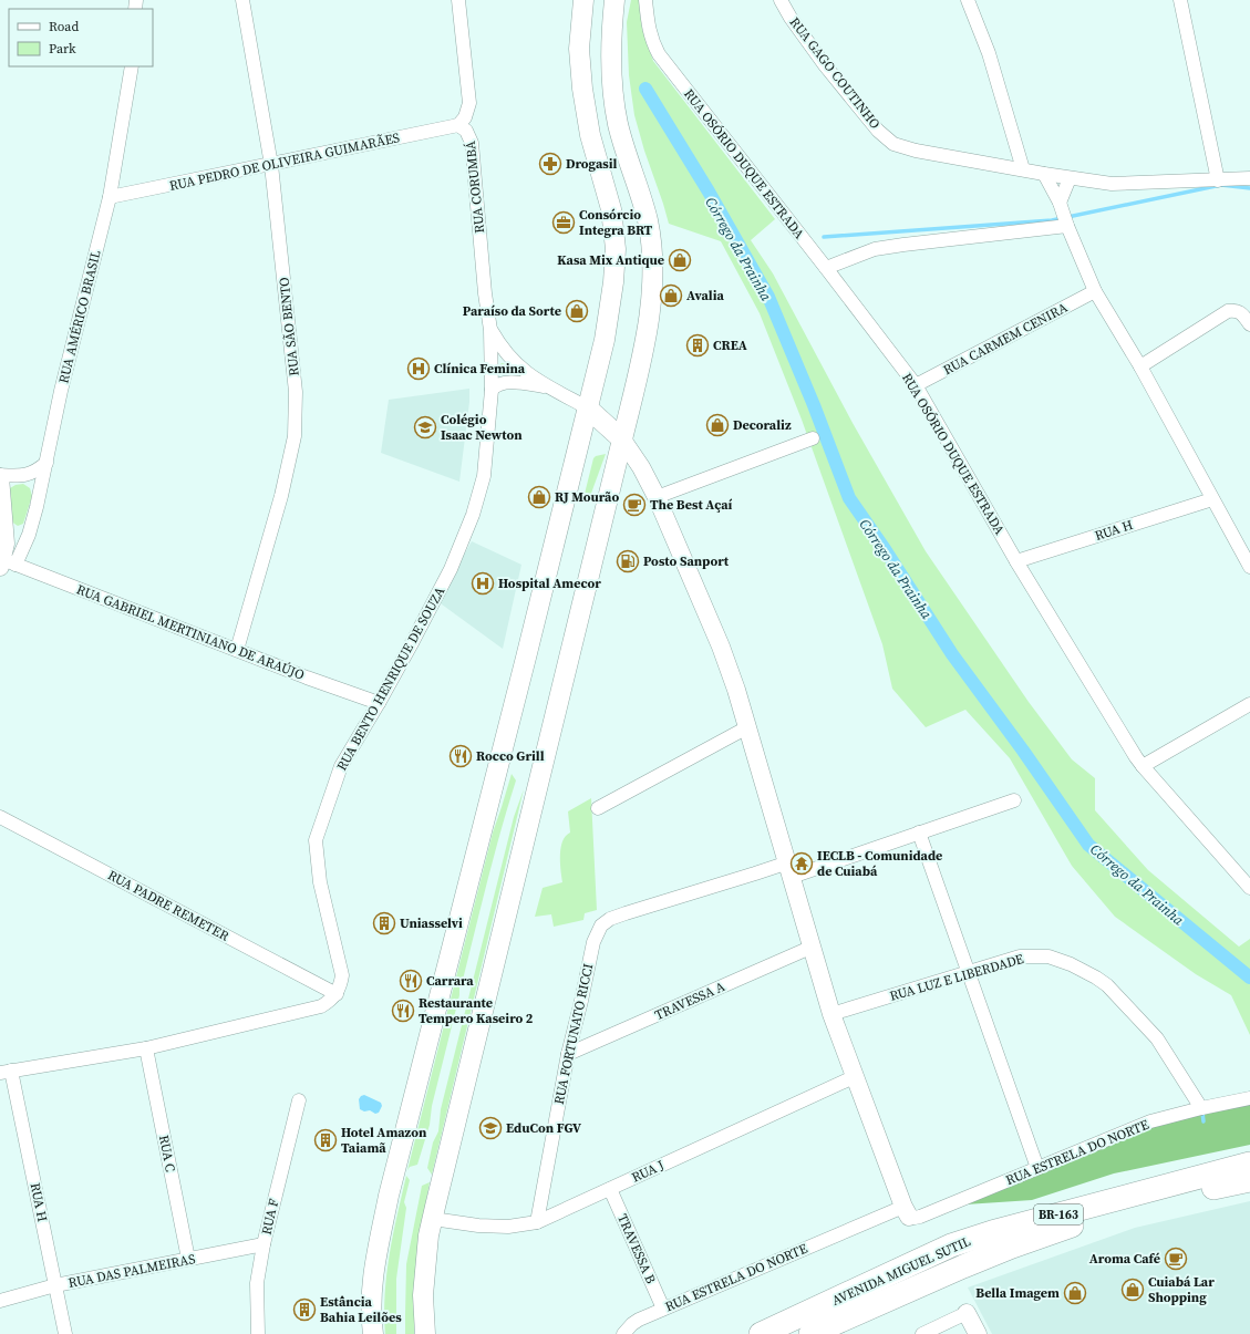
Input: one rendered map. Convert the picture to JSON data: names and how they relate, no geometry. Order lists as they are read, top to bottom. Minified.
{"streets":{"highway":["BR-163","AVENIDA MIGUEL SUTIL"],"street":["RUA GAGO COUTINHO","RUA PEDRO DE OLIVEIRA GUIMARÃES","RUA OSÓRIO DUQUE ESTRADA","RUA CORUMBÁ","RUA AMÉRICO BRASIL","RUA SÃO BENTO","RUA CARMEM CENIRA","RUA H","RUA GABRIEL MERTINIANO DE ARAÚJO","RUA BENTO HENRIQUE DE SOUZA","RUA PADRE REMETER","RUA LUZ E LIBERDADE","TRAVESSA A","RUA FORTUNATO RICCI","RUA ESTRELA DO NORTE","RUA C","RUA J","RUA F","TRAVESSA B","RUA DAS PALMEIRAS"]},"crossings":[["RUA PEDRO DE OLIVEIRA GUIMARÃES","RUA CORUMBÁ"],["RUA PEDRO DE OLIVEIRA GUIMARÃES","RUA AMÉRICO BRASIL"],["RUA PEDRO DE OLIVEIRA GUIMARÃES","RUA SÃO BENTO"],["RUA OSÓRIO DUQUE ESTRADA","RUA CARMEM CENIRA"],["RUA OSÓRIO DUQUE ESTRADA","RUA H"],["RUA CORUMBÁ","RUA BENTO HENRIQUE DE SOUZA"],["RUA AMÉRICO BRASIL","RUA GABRIEL MERTINIANO DE ARAÚJO"],["RUA SÃO BENTO","RUA GABRIEL MERTINIANO DE ARAÚJO"],["RUA H","RUA DAS PALMEIRAS"],["RUA GABRIEL MERTINIANO DE ARAÚJO","RUA BENTO HENRIQUE DE SOUZA"],["RUA BENTO HENRIQUE DE SOUZA","RUA PADRE REMETER"],["RUA LUZ E LIBERDADE","RUA ESTRELA DO NORTE"],["TRAVESSA A","RUA FORTUNATO RICCI"],["RUA FORTUNATO RICCI","RUA J"],["RUA ESTRELA DO NORTE","TRAVESSA B"],["RUA C","RUA DAS PALMEIRAS"],["RUA J","TRAVESSA B"],["RUA F","RUA DAS PALMEIRAS"]],"water":["Córrego da Prainha"],"places":{"pharmacy":["Drogasil"],"office":["Consórcio Integra BRT"],"shop":["Kasa Mix Antique","Avalia","Paraíso da Sorte","Decoraliz","RJ Mourão","Cuiabá Lar Shopping","Bella Imagem"],"building":["CREA","Uniasselvi","Hotel Amazon Taiamã","Estância Bahia Leilões"],"hospital":["Clínica Femina","Hospital Amecor"],"school or university":["Colégio Isaac Newton","EduCon FGV"],"cafe":["The Best Açaí","Aroma Café"],"fuel station":["Posto Sanport"],"restaurant":["Rocco Grill","Carrara","Restaurante Tempero Kaseiro 2"],"temple":["IECLB - Comunidade de Cuiabá"]},"legend":["Road","Park"]}
